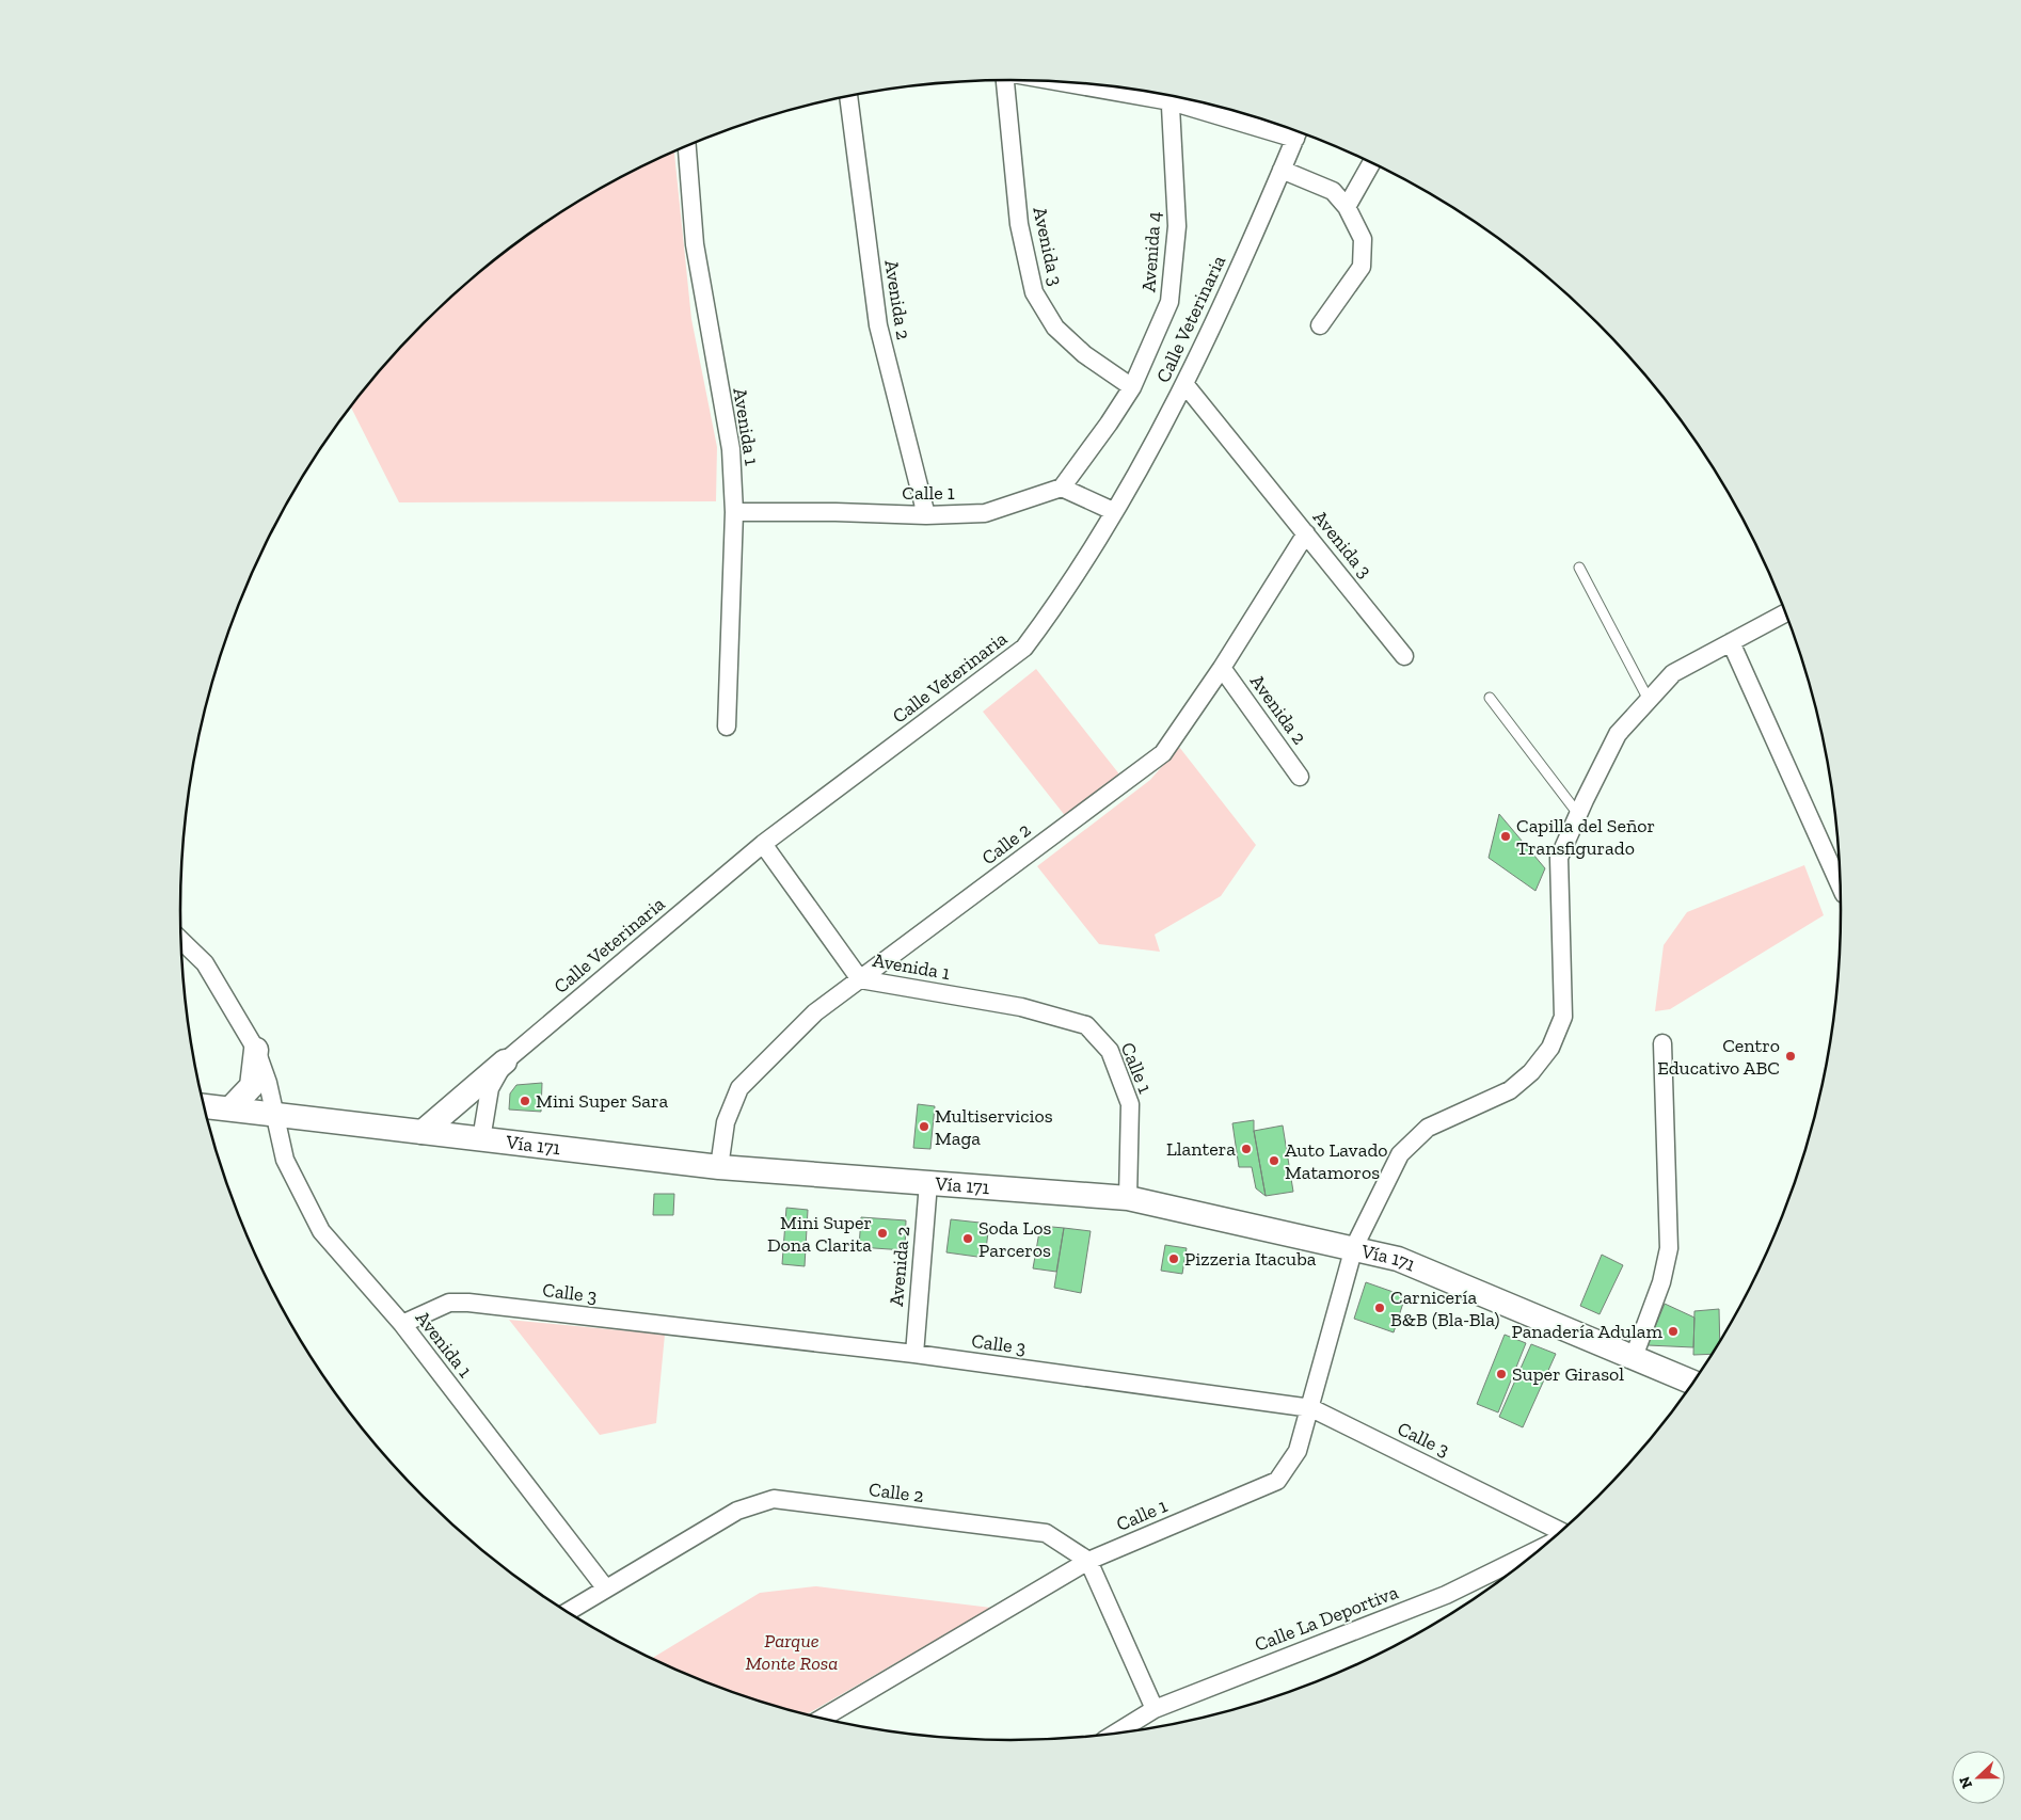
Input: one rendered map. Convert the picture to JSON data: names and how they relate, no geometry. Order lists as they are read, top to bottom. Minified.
{"streets":{"main road":["Vía 171"],"street":["Avenida 3","Avenida 4","Avenida 2","Calle Veterinaria","Avenida 1","Calle 1","Calle 2","Calle 3","Calle La Deportiva"]},"crossings":[["Avenida 3","Avenida 4"],["Avenida 3","Calle Veterinaria"],["Avenida 3","Calle 2"],["Avenida 4","Calle 1"],["Avenida 2","Calle 1"],["Avenida 2","Calle 2"],["Avenida 2","Vía 171"],["Avenida 2","Calle 3"],["Calle Veterinaria","Avenida 1"],["Calle Veterinaria","Vía 171"],["Avenida 1","Calle 1"],["Avenida 1","Calle 2"],["Avenida 1","Vía 171"],["Avenida 1","Calle 3"],["Calle 1","Calle 2"],["Calle 1","Vía 171"],["Calle 1","Calle 3"],["Calle 2","Vía 171"]],"parks":["Parque Monte Rosa"],"places":["Capilla del Señor Transfigurado","Centro Educativo ABC","Mini Super Sara","Multiservicios Maga","Llantera","Auto Lavado Matamoros","Mini Super Dona Clarita","Soda Los Parceros","Pizzeria Itacuba","Carnicería B&B (Bla-Bla)","Panadería Adulam","Super Girasol"],"north":"left"}
